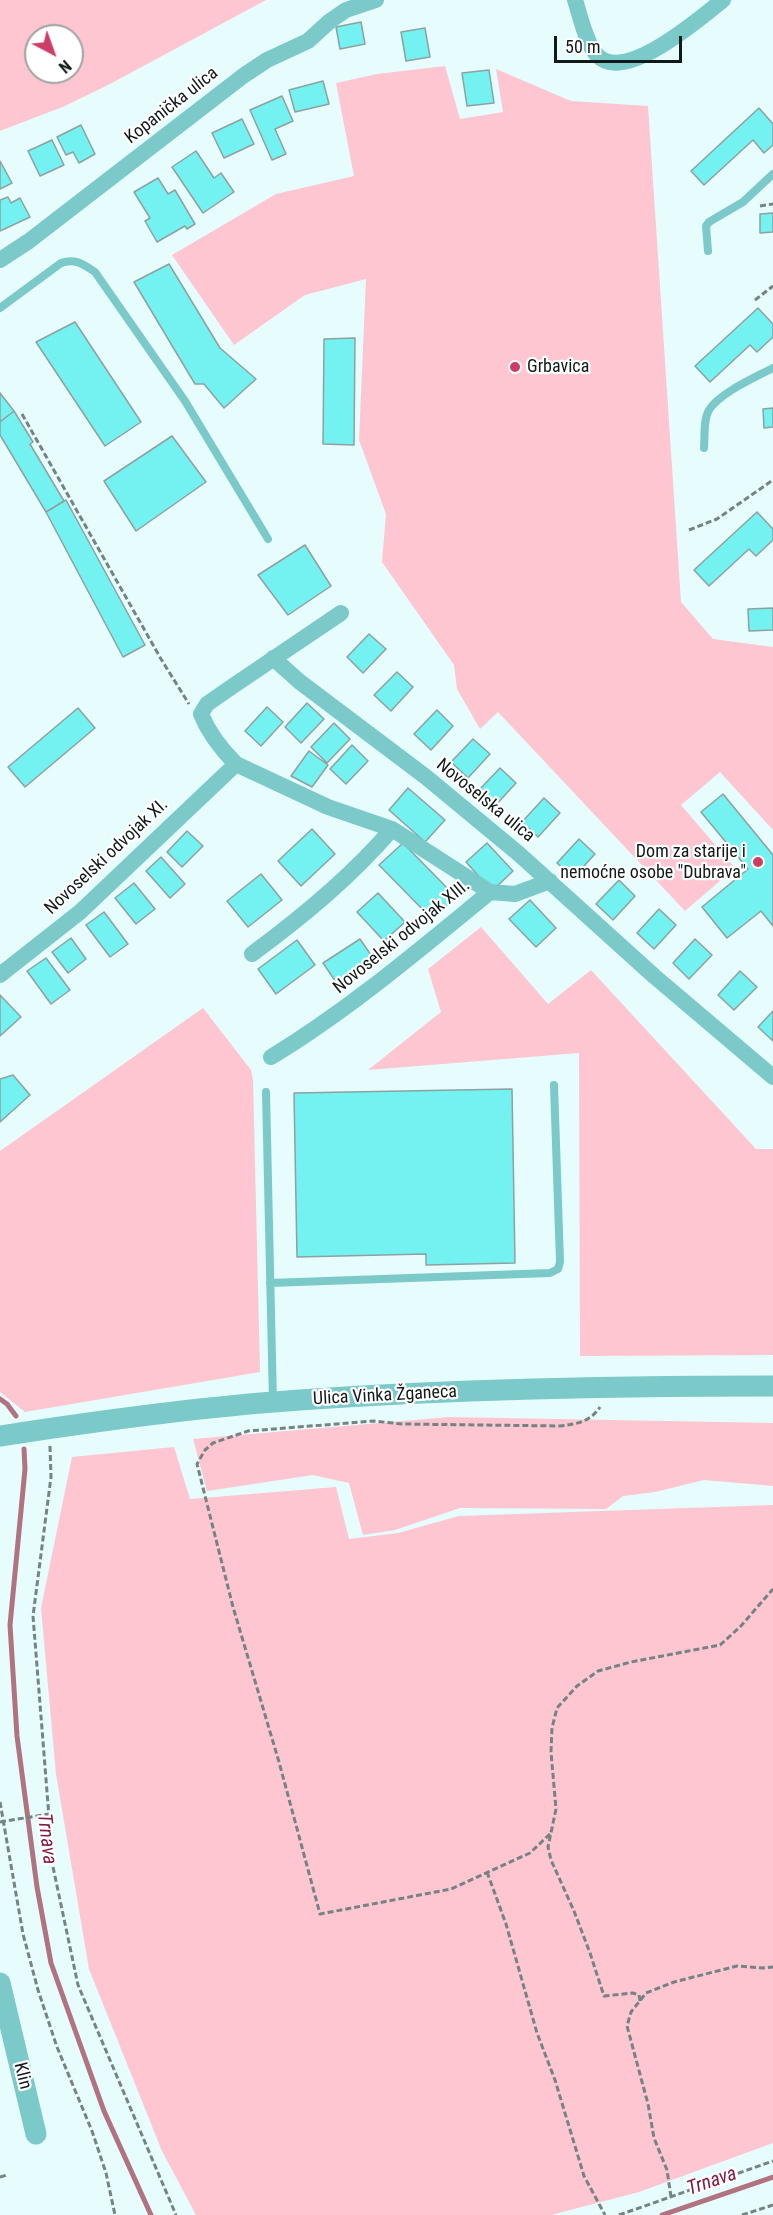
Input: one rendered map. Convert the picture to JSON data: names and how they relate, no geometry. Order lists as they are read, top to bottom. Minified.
{"streets":{"street":["Kopanička ulica","Novoselska ulica","Novoselski odvojak XI.","Novoselski odvojak XIII.","Ulica Vinka Žganeca","Klin"]},"crossings":[["Novoselski odvojak XI.","Novoselski odvojak XIII."]],"water":["Trnava"],"places":["Grbavica","Dom za starije i nemoćne osobe \"Dubrava\""],"scale_bar":"50 m","north":"bottom right"}
